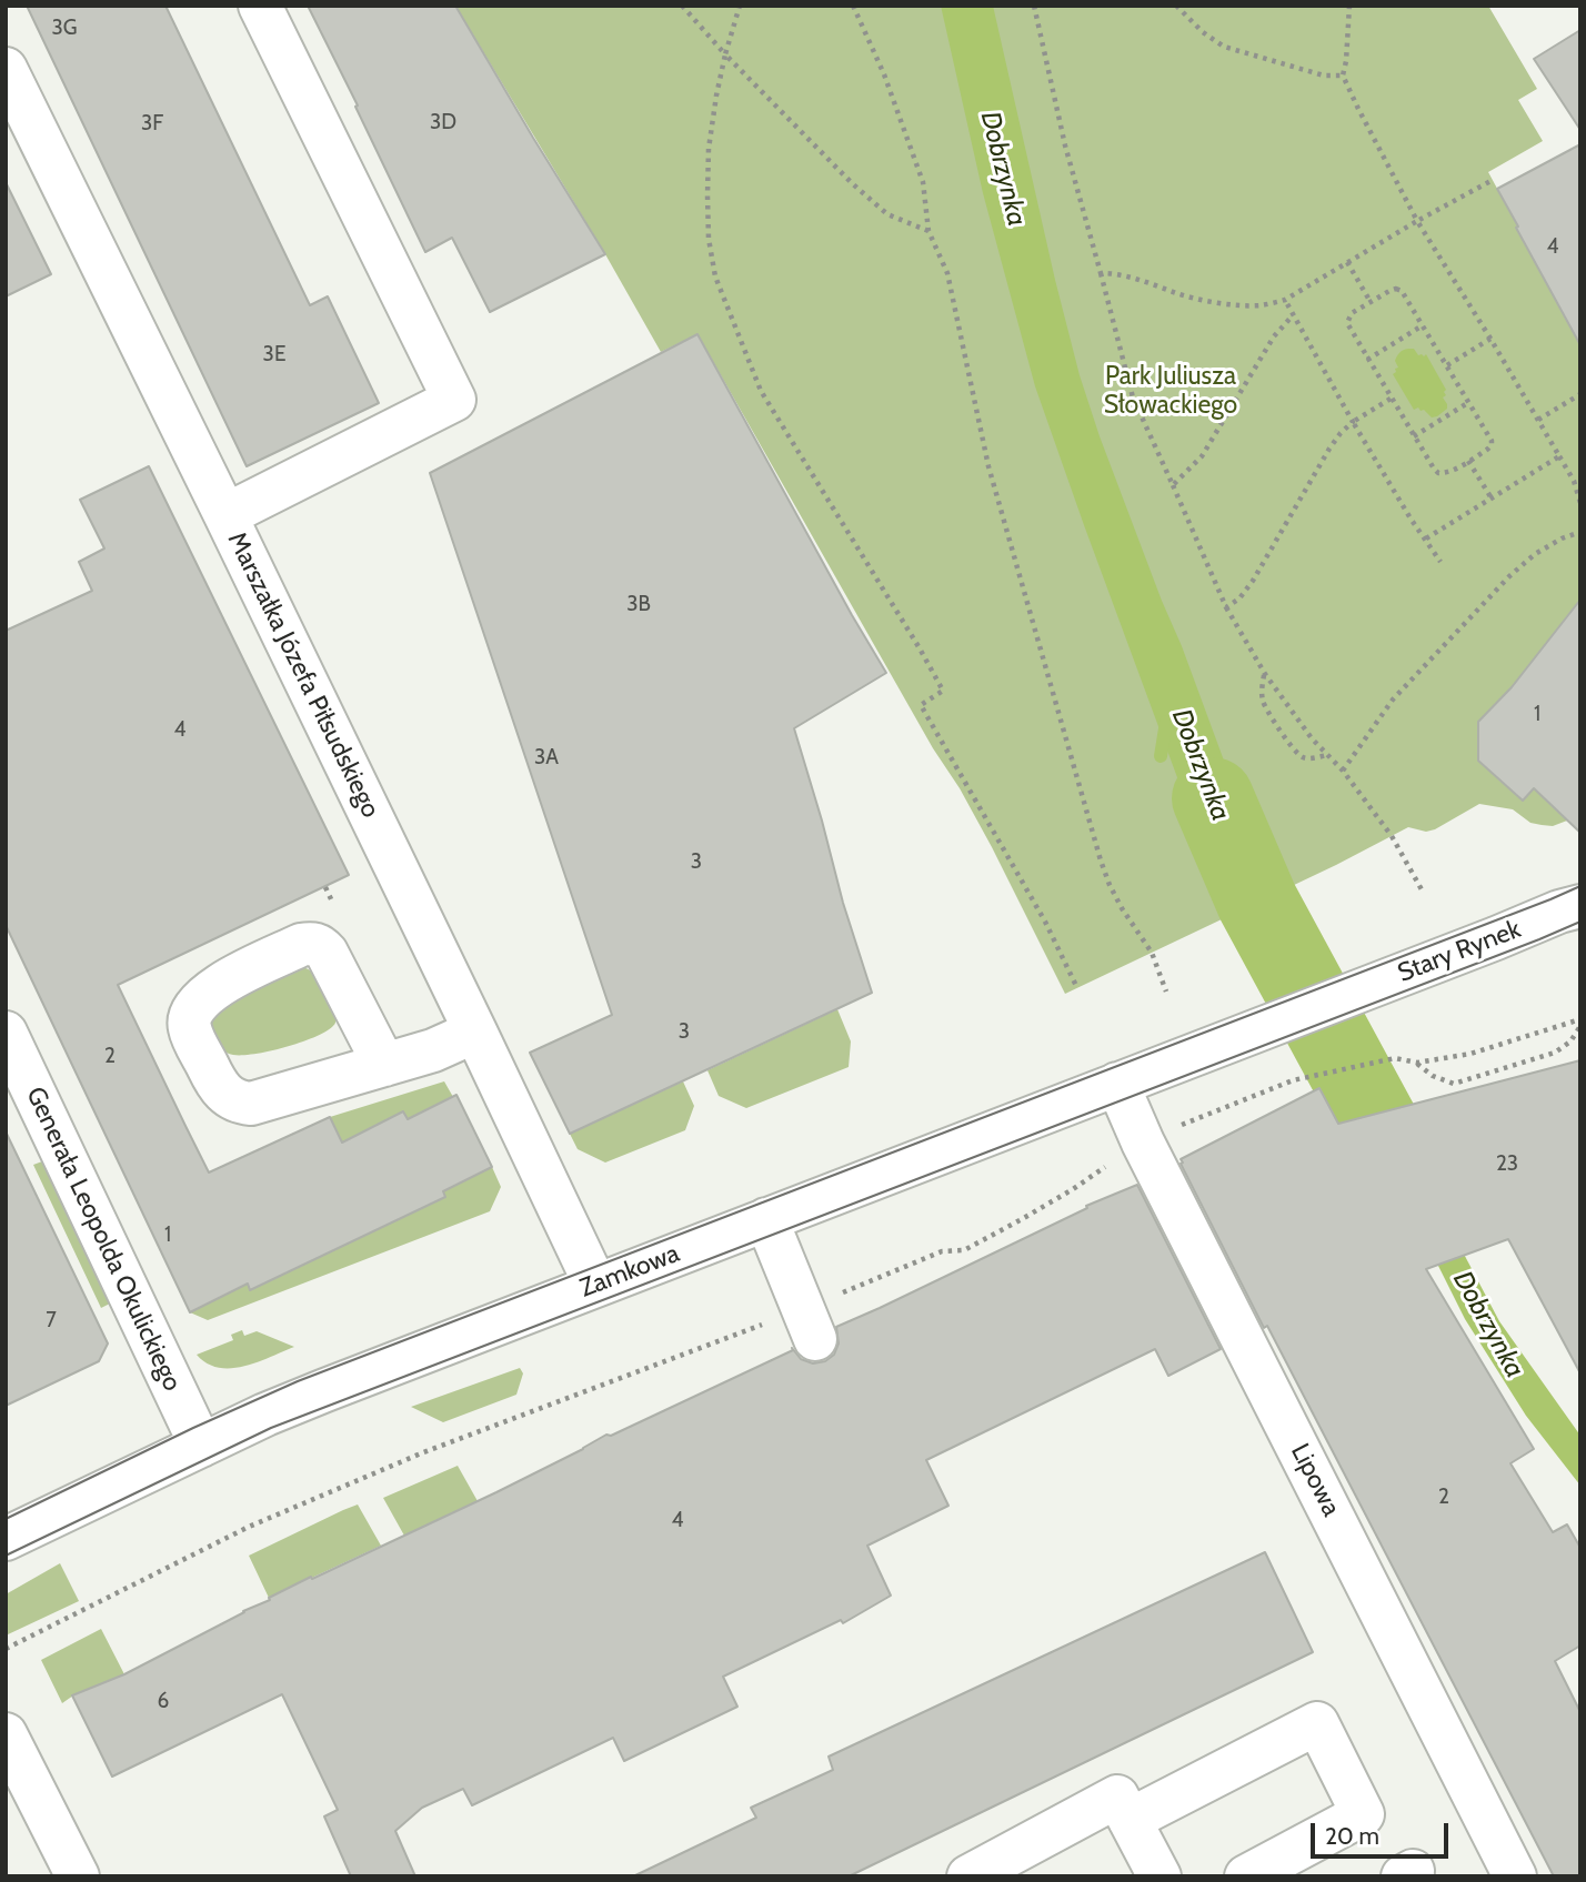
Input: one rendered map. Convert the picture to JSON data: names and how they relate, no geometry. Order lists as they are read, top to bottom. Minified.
{"streets":{"street":["Marszałka Józefa Piłsudskiego","Stary Rynek","Generała Leopolda Okulickiego","Zamkowa","Lipowa"]},"crossings":[["Marszałka Józefa Piłsudskiego","Zamkowa"],["Stary Rynek","Zamkowa"],["Generała Leopolda Okulickiego","Zamkowa"],["Zamkowa","Lipowa"]],"water":["Dobrzynka"],"parks":["Park Juliusza Słowackiego"],"house_numbers":["3G","3D","3F","4","3E","3B","1","4","3A","3","3","2","23","1","7","2","4","6"],"scale_bar":"20 m"}
